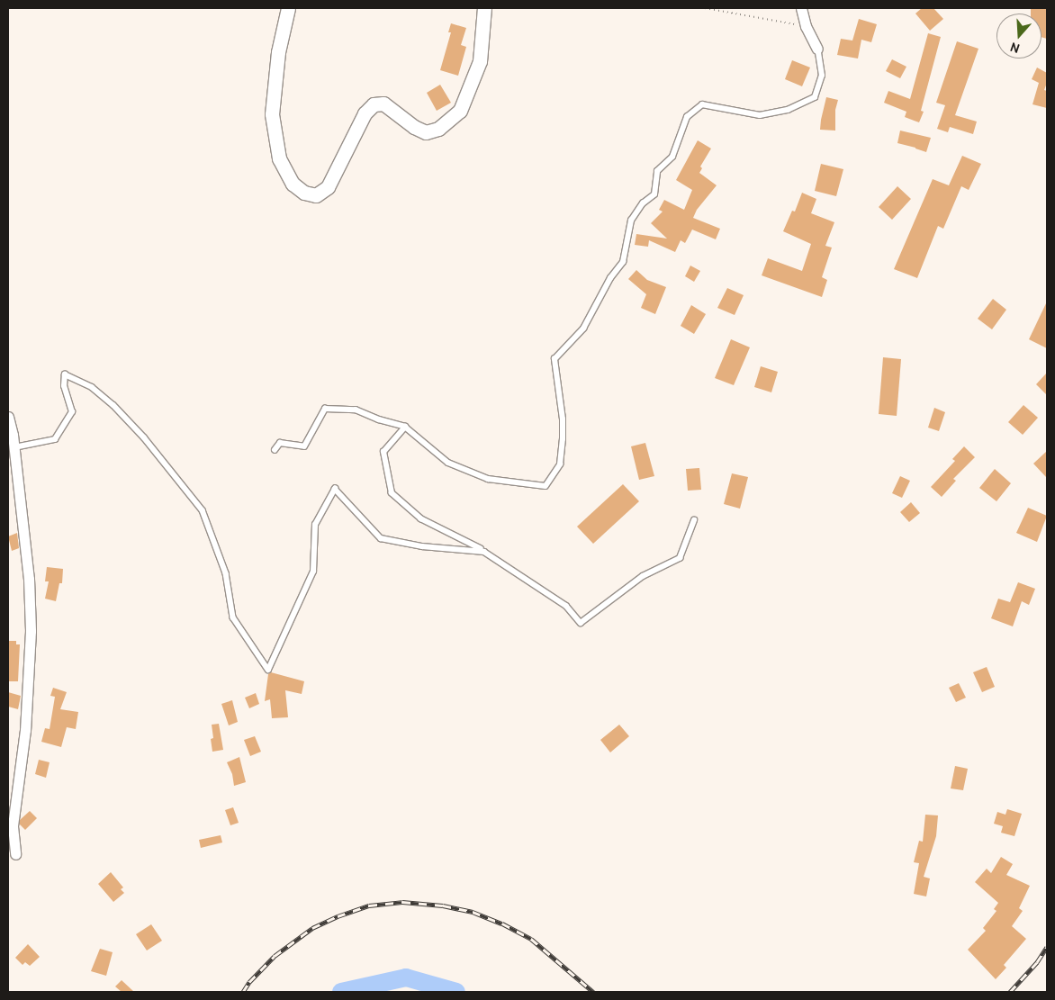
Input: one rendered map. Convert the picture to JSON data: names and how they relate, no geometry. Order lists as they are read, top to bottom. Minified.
{"north":"bottom"}
